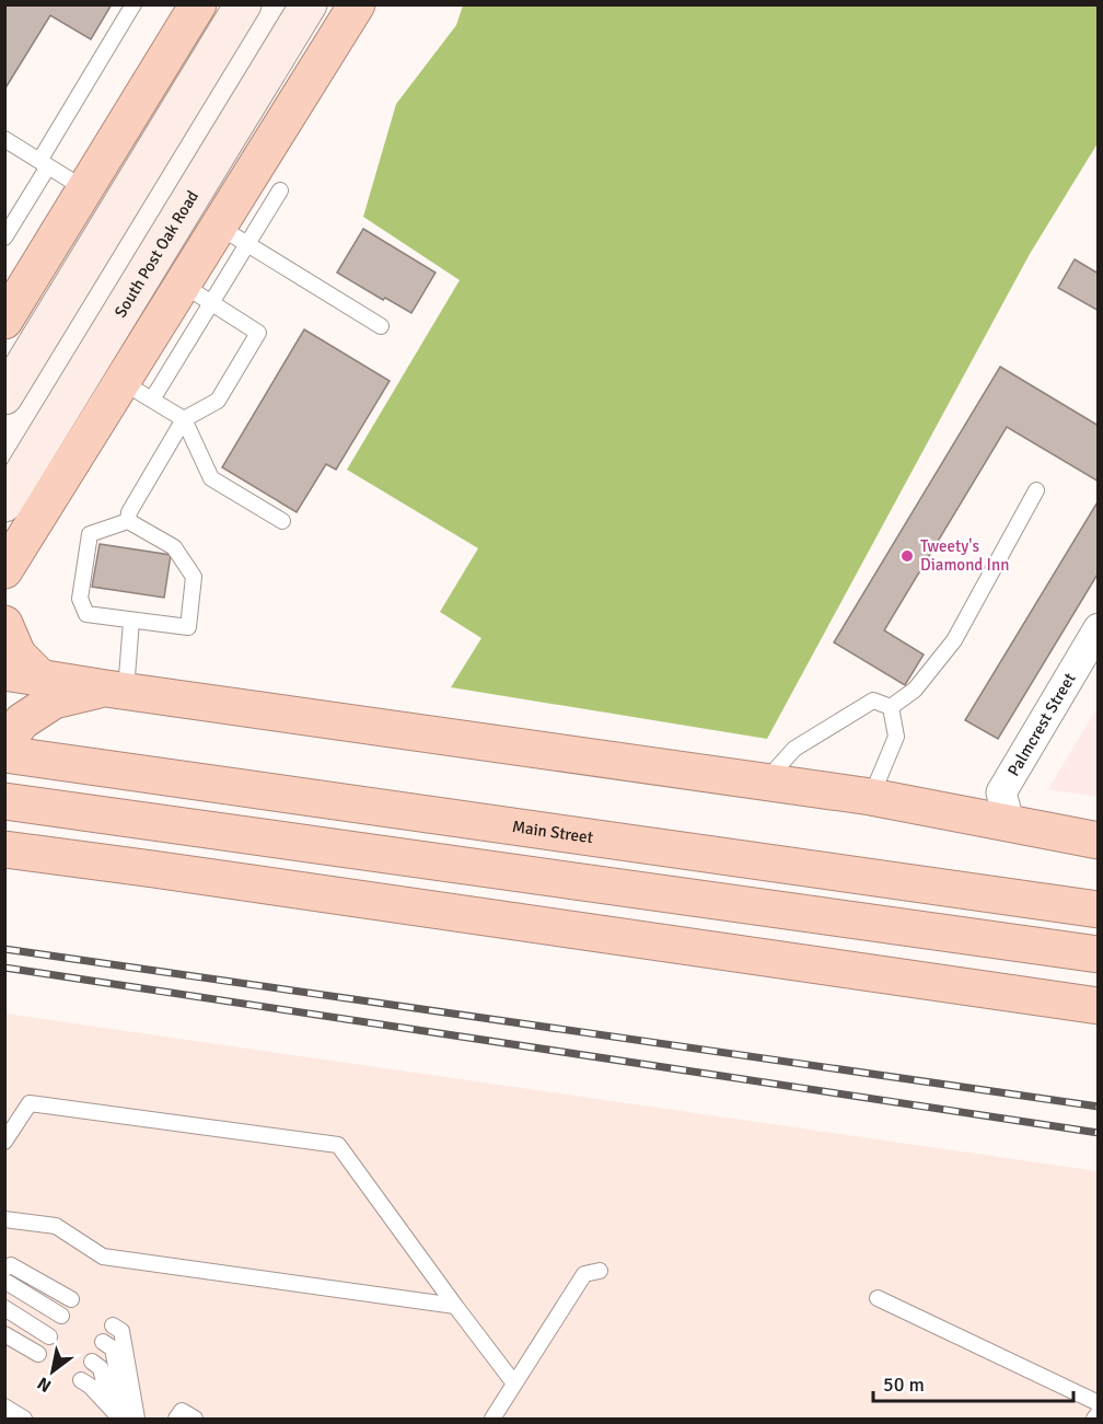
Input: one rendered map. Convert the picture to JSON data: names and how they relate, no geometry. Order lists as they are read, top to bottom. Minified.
{"streets":{"highway":["Main Street"],"main road":["South Post Oak Road"],"street":["Palmcrest Street"]},"places":["Tweety's Diamond Inn"],"scale_bar":"50 m","north":"bottom left"}
